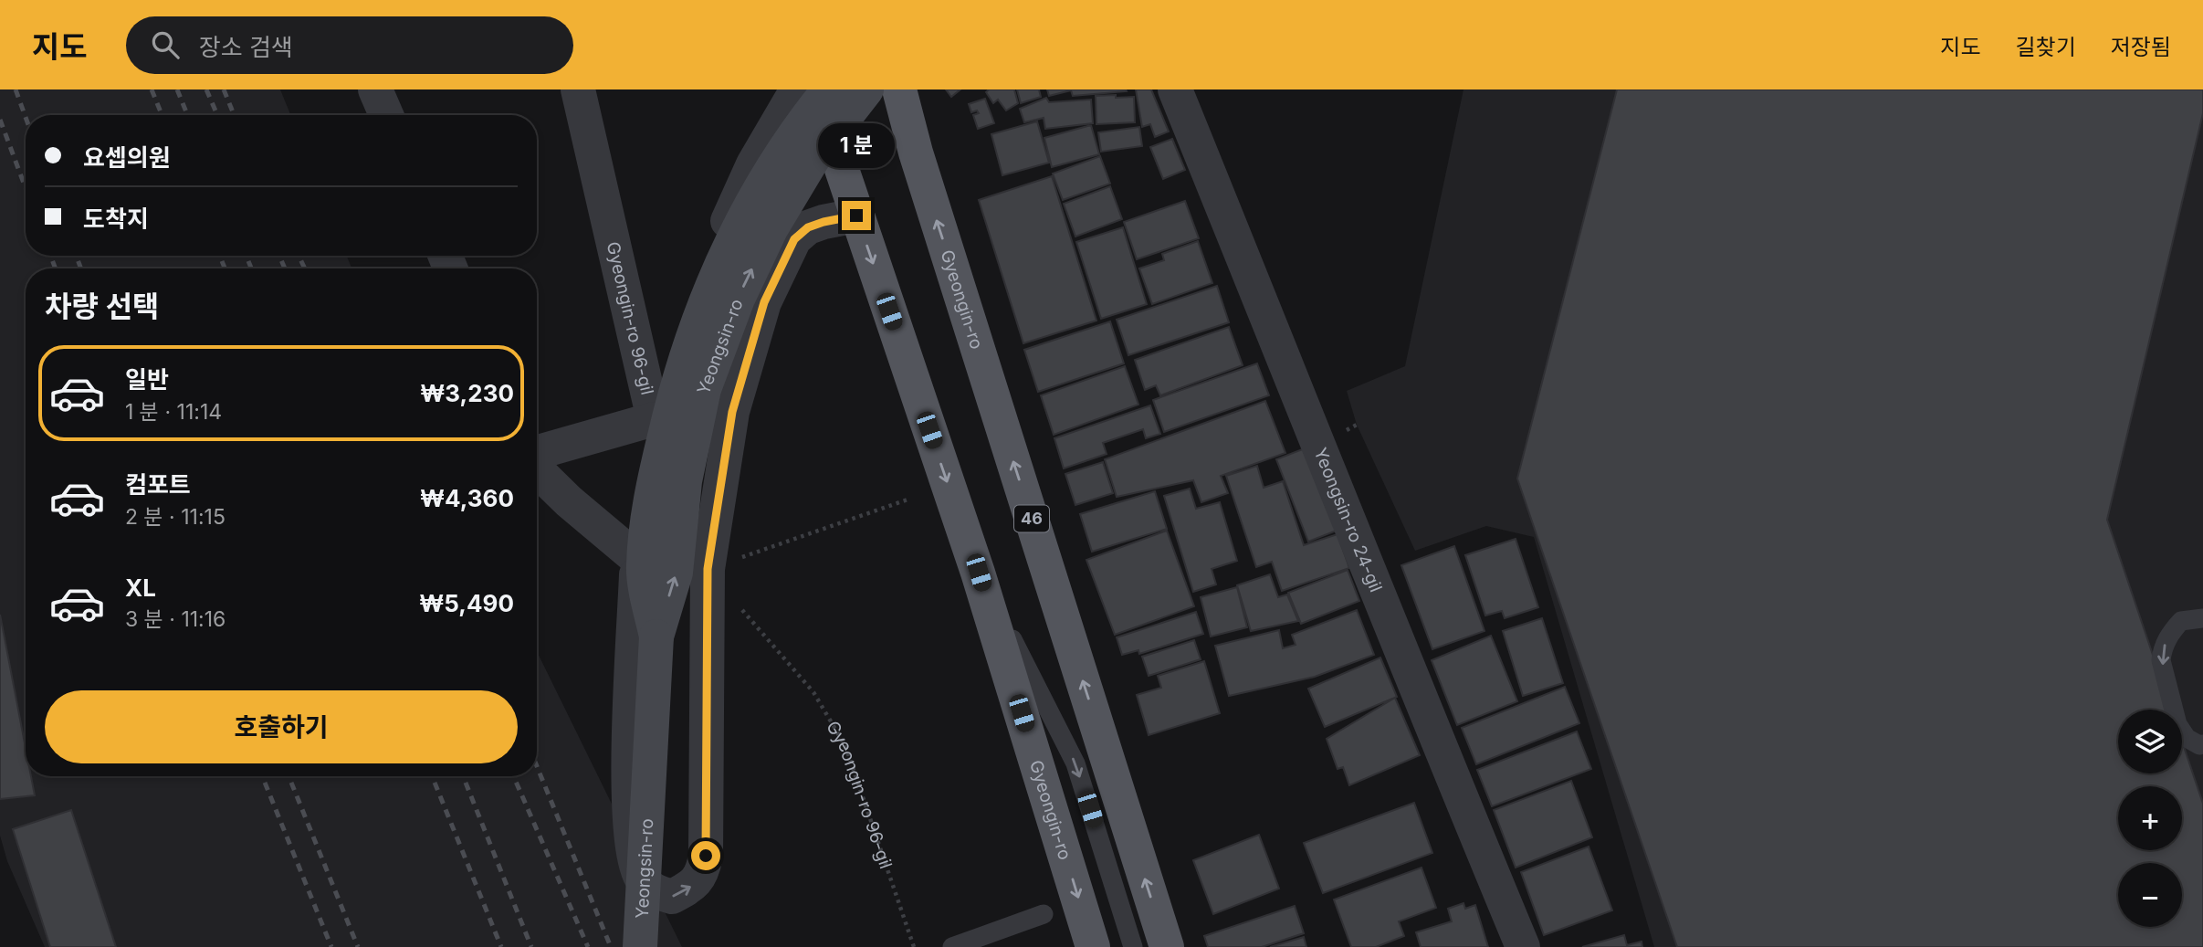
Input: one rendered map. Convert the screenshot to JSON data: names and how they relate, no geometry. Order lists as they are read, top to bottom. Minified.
{"streets":{"main road":["Gyeongin-ro","Yeongsin-ro","46"],"street":["Gyeongin-ro 96-gil","Yeongsin-ro 24-gil"]},"page":{"header":"지도","search":"장소 검색","nav":["지도","길찾기","저장됨"],"banner":["요셉의원","도착지"],"bubble":"1 분","heading":"차량 선택","list":[{"name":"일반","note":"1 분 · 11:14","value":"₩3,230"},{"name":"컴포트","note":"2 분 · 11:15","value":"₩4,360"},{"name":"XL","note":"3 분 · 11:16","value":"₩5,490"}],"buttons":"호출하기","map_buttons":["+","−"]}}
